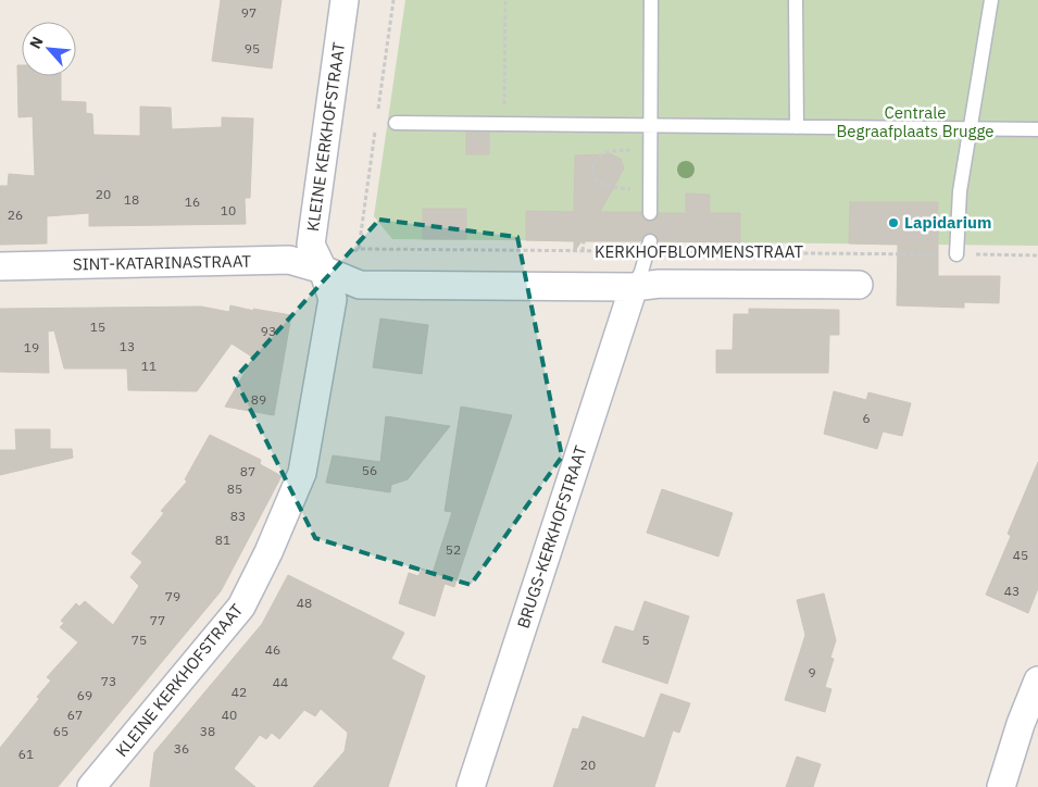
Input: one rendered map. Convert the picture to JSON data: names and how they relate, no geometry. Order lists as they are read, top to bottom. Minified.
{"streets":{"street":["KLEINE KERKHOFSTRAAT","KERKHOFBLOMMENSTRAAT","SINT-KATARINASTRAAT","BRUGS-KERKHOFSTRAAT"]},"crossings":[["KLEINE KERKHOFSTRAAT","KERKHOFBLOMMENSTRAAT"],["KLEINE KERKHOFSTRAAT","SINT-KATARINASTRAAT"],["KERKHOFBLOMMENSTRAAT","SINT-KATARINASTRAAT"],["KERKHOFBLOMMENSTRAAT","BRUGS-KERKHOFSTRAAT"]],"parks":["Centrale Begraafplaats Brugge"],"places":["Lapidarium"],"house_numbers":["97","95","20","18","16","10","26","15","93","13","19","11","89","6","56","87","85","83","81","52","45","43","79","48","77","75","5","46","9","73","44","42","69","67","40","65","38","36","61","20"],"north":"top left"}
